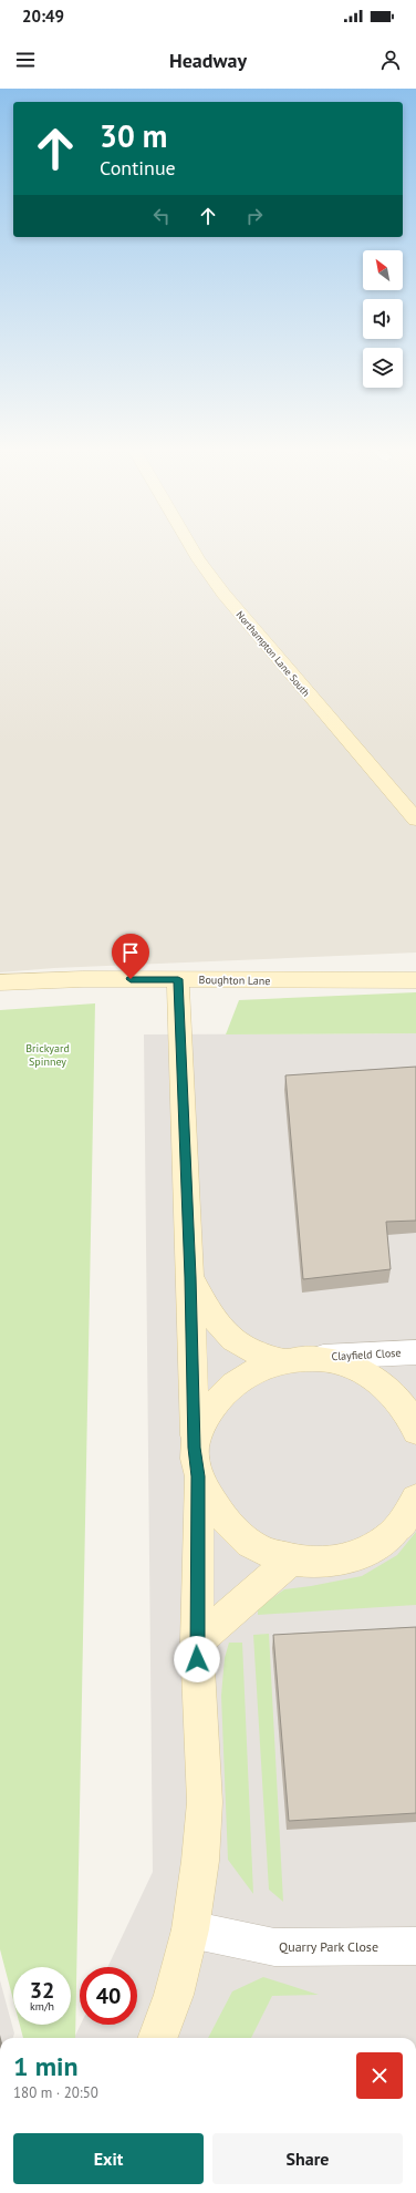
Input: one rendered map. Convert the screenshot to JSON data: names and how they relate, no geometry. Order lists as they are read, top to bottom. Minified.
{"streets":{"street":["Northampton Lane South","Boughton Lane","Clayfield Close","Quarry Park Close"]},"parks":["Brickyard Spinney"],"north":"top left","page":{"status":"20:49","header":"Headway","turn":["30 m","Continue"],"speed":"32 km/h","limit":"40","heading":["1 min","180 m · 20:50"],"buttons":["Exit","Share"]}}
